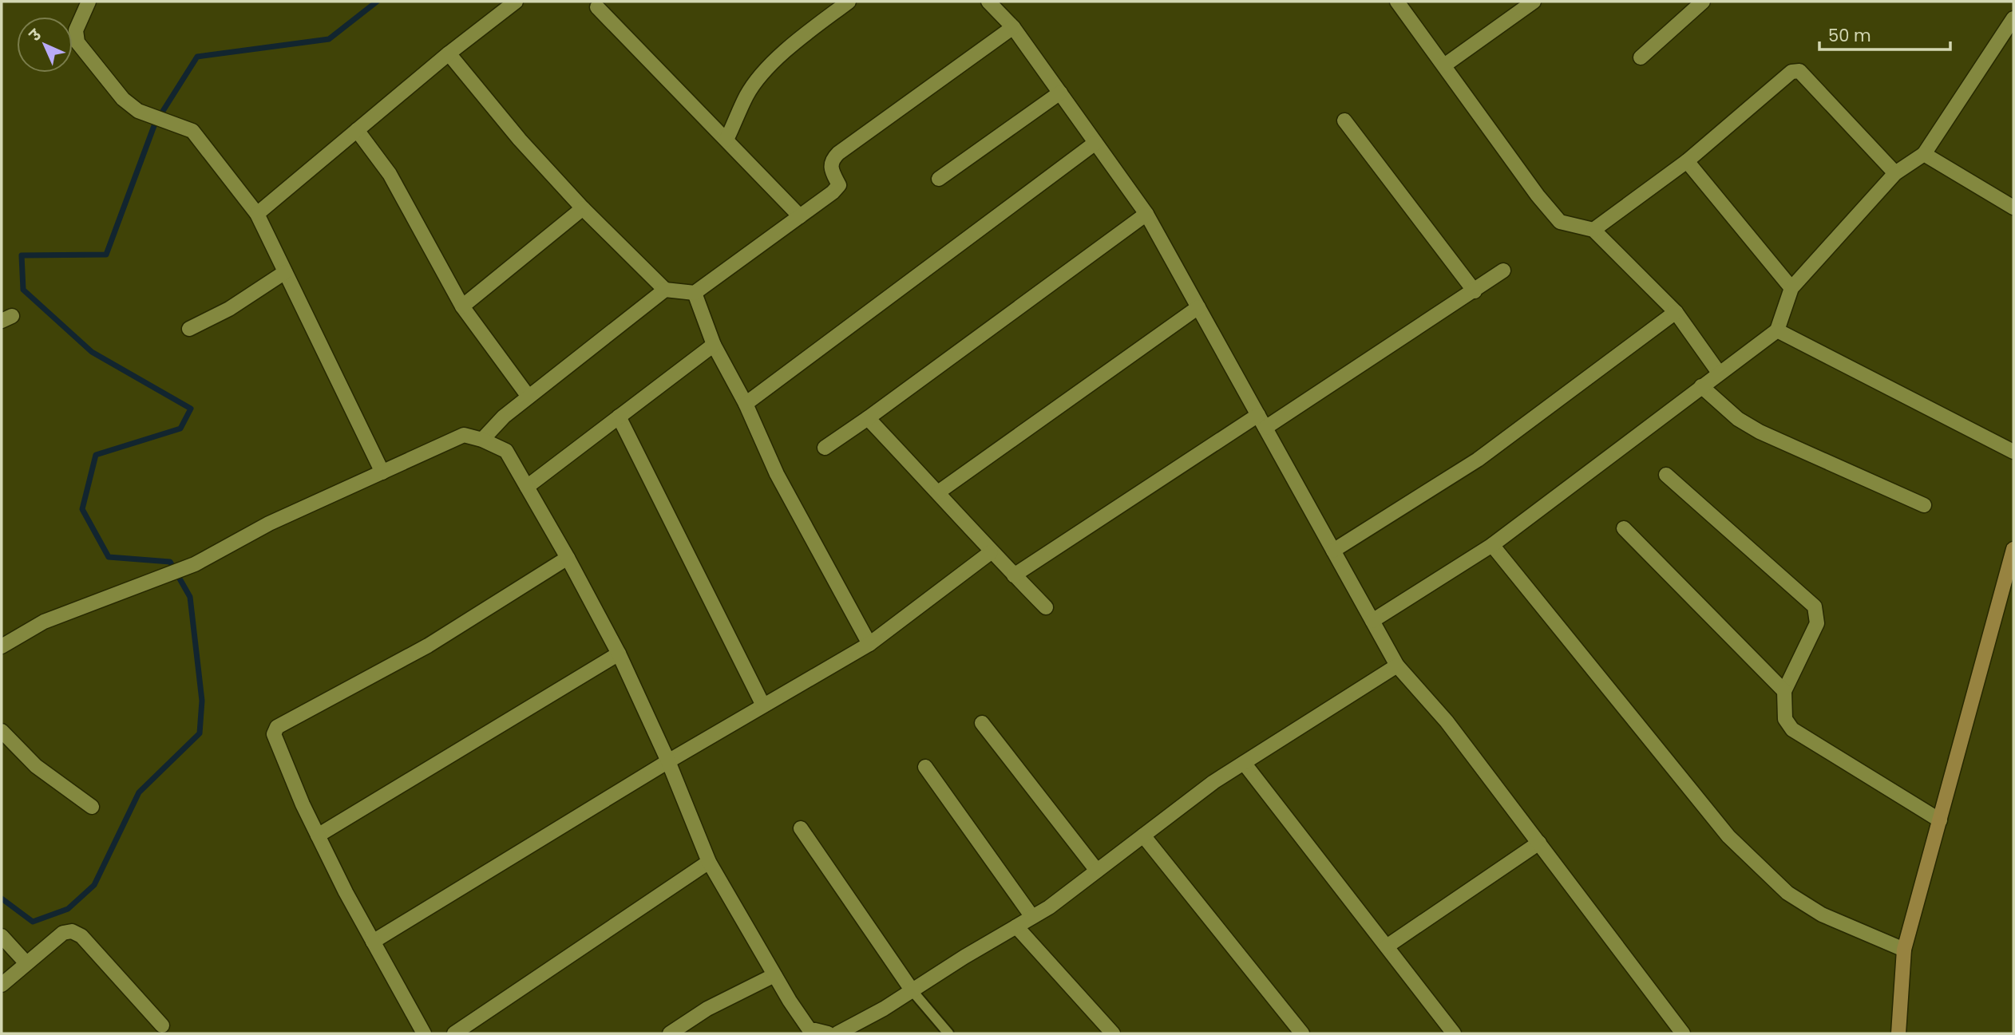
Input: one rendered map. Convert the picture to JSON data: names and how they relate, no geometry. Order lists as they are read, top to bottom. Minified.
{"scale_bar":"50 m","north":"top left"}
